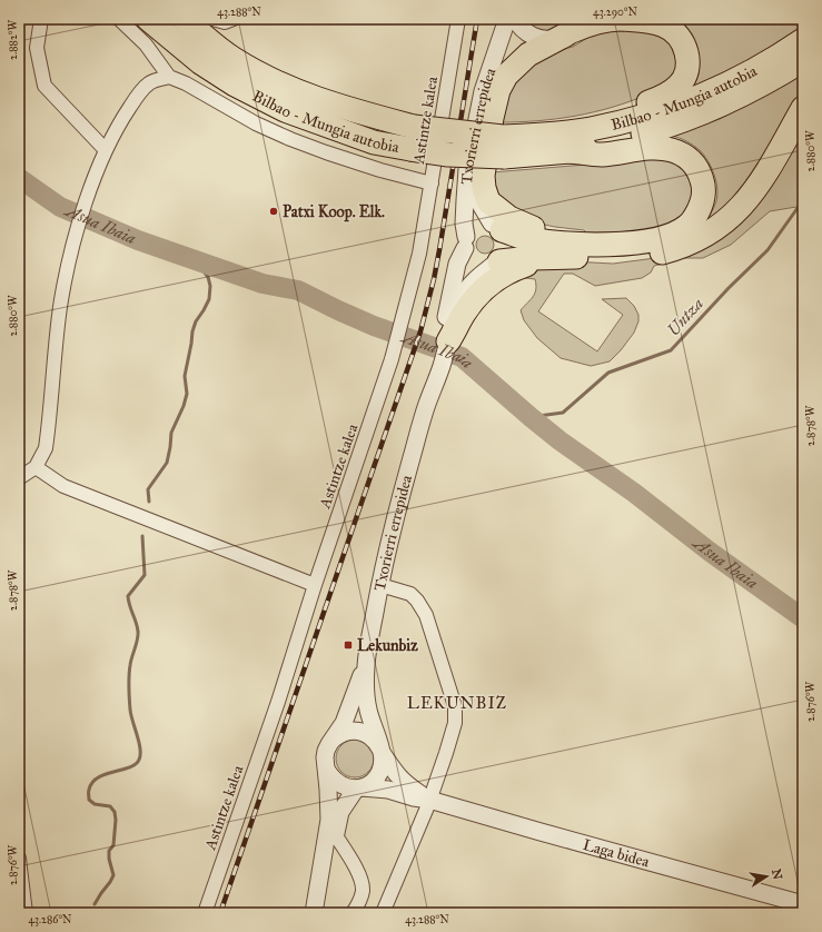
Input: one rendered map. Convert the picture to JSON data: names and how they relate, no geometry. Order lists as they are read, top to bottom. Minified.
{"streets":{"highway":["Bilbao - Mungia autobia"],"street":["Astintze kalea","Txorierri errepidea","Laga bidea"]},"districts":["LEKUNBIZ"],"water":["Asua Ibaia","Untza"],"places":{"other":["Patxi Koop. Elk."],"transit":["Lekunbiz"]},"north":"right","coordinates":["43.288°N","43.290°N","2.882°W","2.880°W","2.878°W","2.876°W","43.286°N"]}
